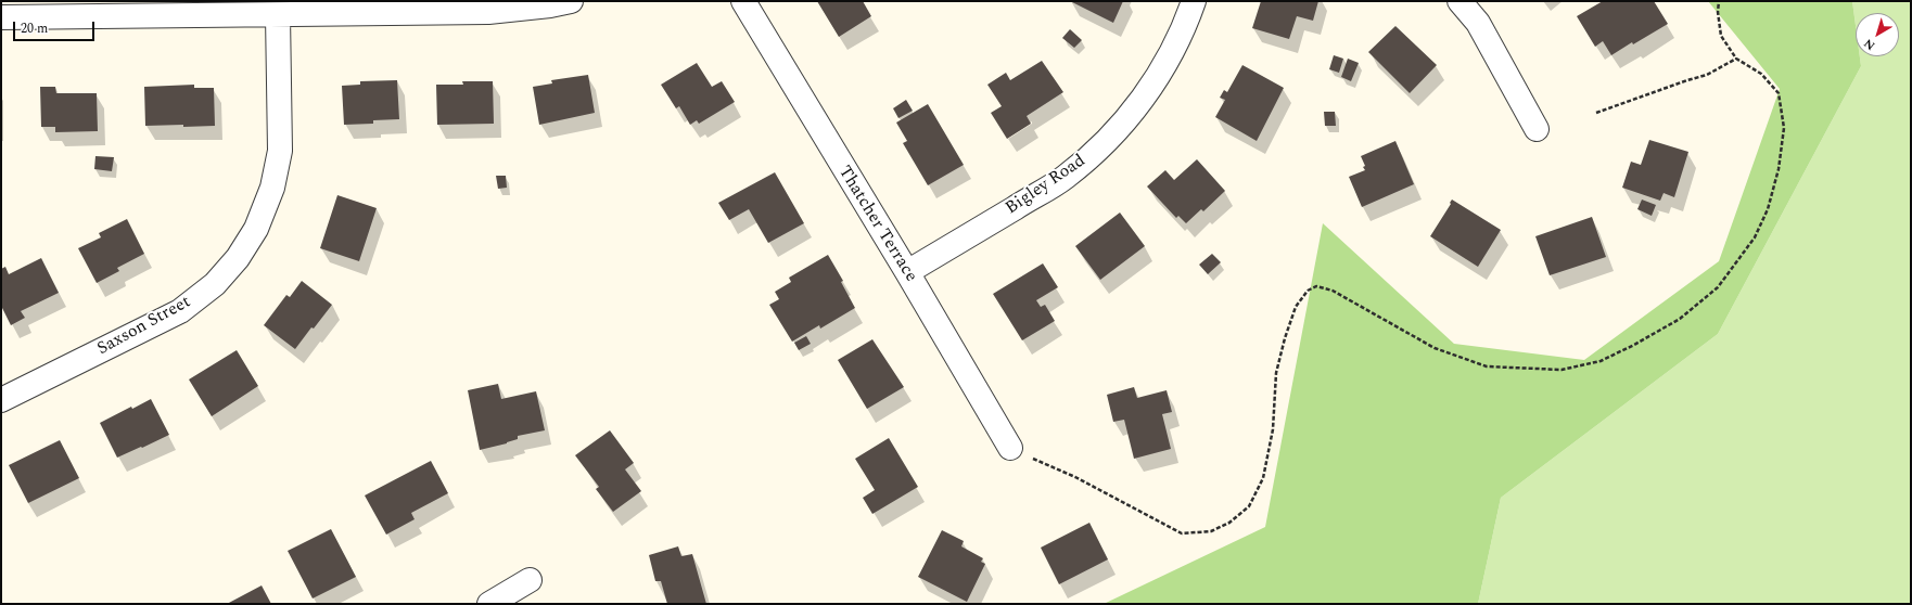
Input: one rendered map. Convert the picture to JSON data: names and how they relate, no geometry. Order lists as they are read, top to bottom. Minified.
{"streets":{"street":["Bigley Road","Thatcher Terrace","Saxson Street"]},"crossings":[["Bigley Road","Thatcher Terrace"]],"scale_bar":"20 m","north":"bottom left"}
